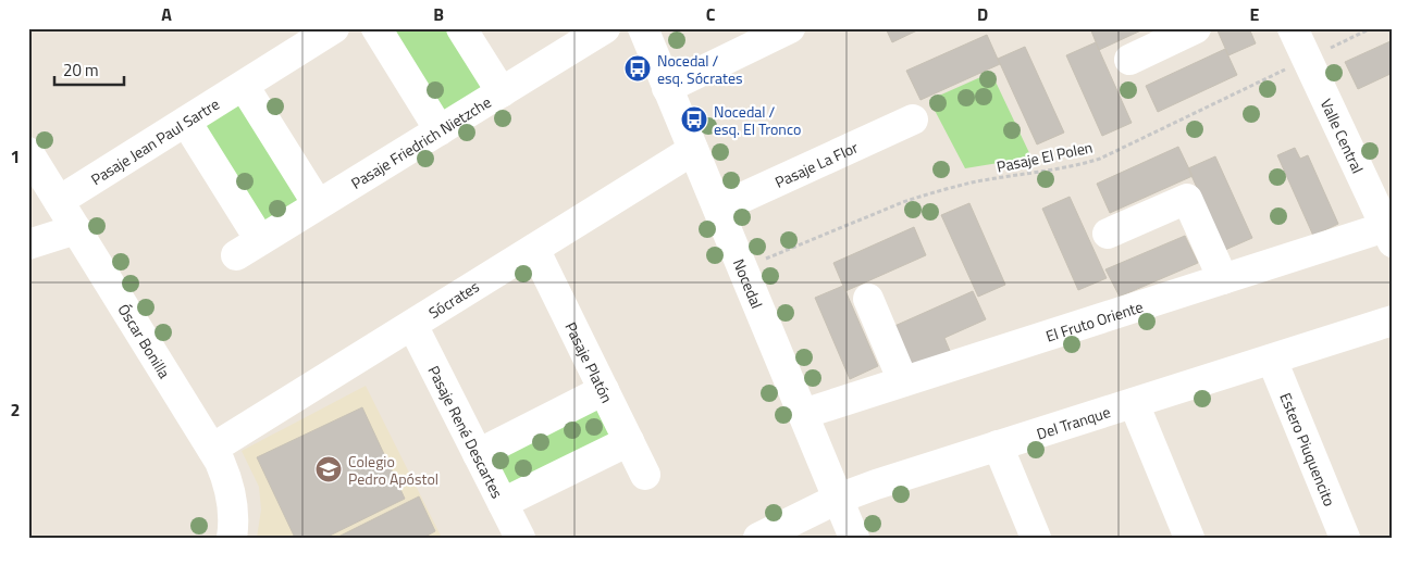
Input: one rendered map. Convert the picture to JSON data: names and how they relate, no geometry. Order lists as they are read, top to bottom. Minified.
{"streets":{"street":["Valle Central","Pasaje Jean Paul Sartre","Pasaje Friedrich Nietzche","Pasaje La Flor","Nocedal","Sócrates","El Fruto Oriente","Óscar Bonilla","Pasaje Platón","Del Tranque","Pasaje René Descartes","Estero Piuquencito"],"path":["Pasaje El Polen"]},"crossings":[["Valle Central","Pasaje El Polen"],["Valle Central","El Fruto Oriente"],["Pasaje Jean Paul Sartre","Pasaje Friedrich Nietzche"],["Pasaje Jean Paul Sartre","Óscar Bonilla"],["Pasaje El Polen","Nocedal"],["Pasaje La Flor","Nocedal"],["Nocedal","Sócrates"],["Nocedal","El Fruto Oriente"],["Nocedal","Del Tranque"],["Sócrates","Óscar Bonilla"],["Sócrates","Pasaje Platón"],["Sócrates","Pasaje René Descartes"],["Del Tranque","Estero Piuquencito"]],"places":{"bus stop":["Nocedal / esq. Sócrates","Nocedal / esq. El Tronco"],"school or university":["Colegio Pedro Apóstol"]},"scale_bar":"20 m","grid":{"columns":["A","B","C","D","E"],"rows":["1","2"]}}
